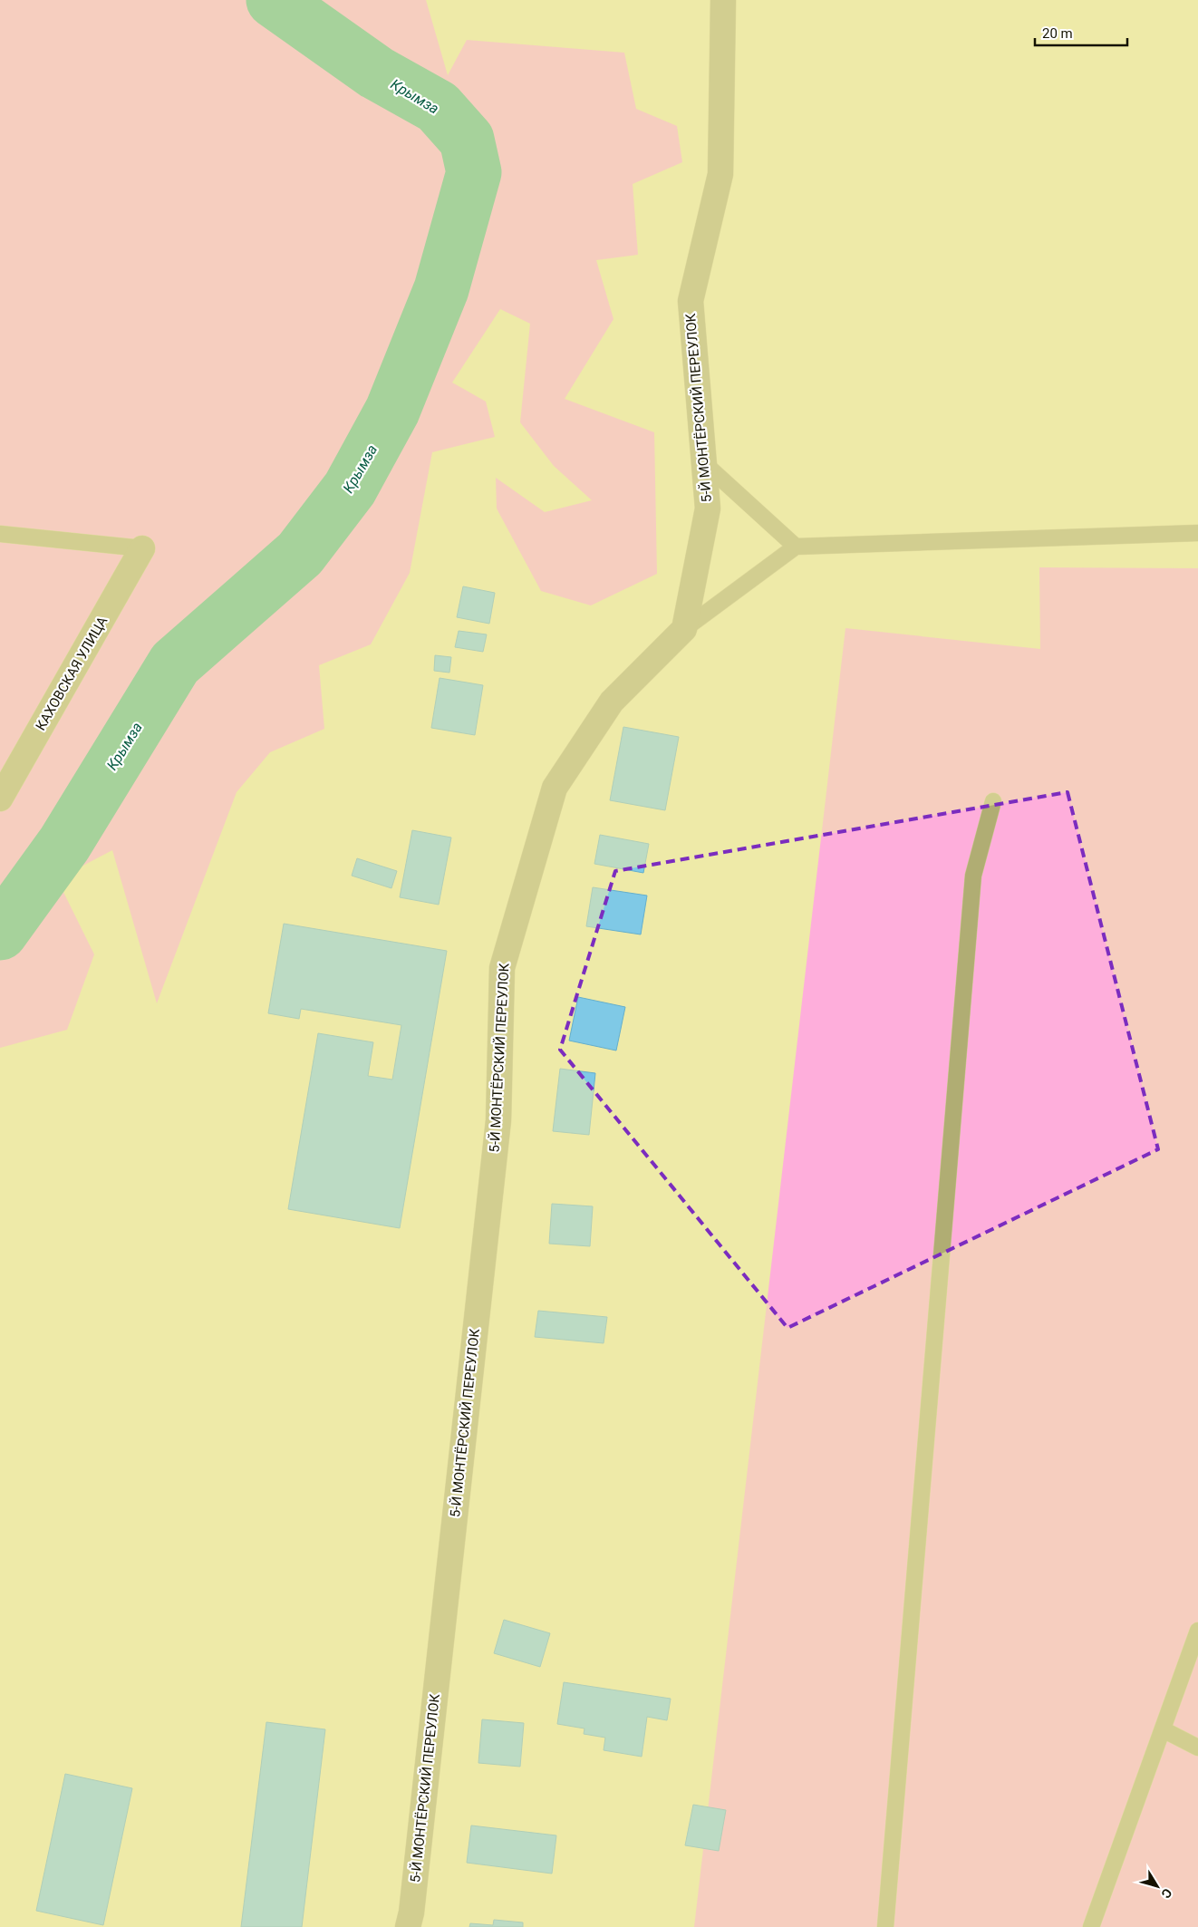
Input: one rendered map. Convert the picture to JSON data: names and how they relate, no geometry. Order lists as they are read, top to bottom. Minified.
{"streets":{"street":["5-Й МОНТЁРСКИЙ ПЕРЕУЛОК","КАХОВСКАЯ УЛИЦА"]},"water":["Крымза"],"scale_bar":"20 m","north":"bottom right"}
